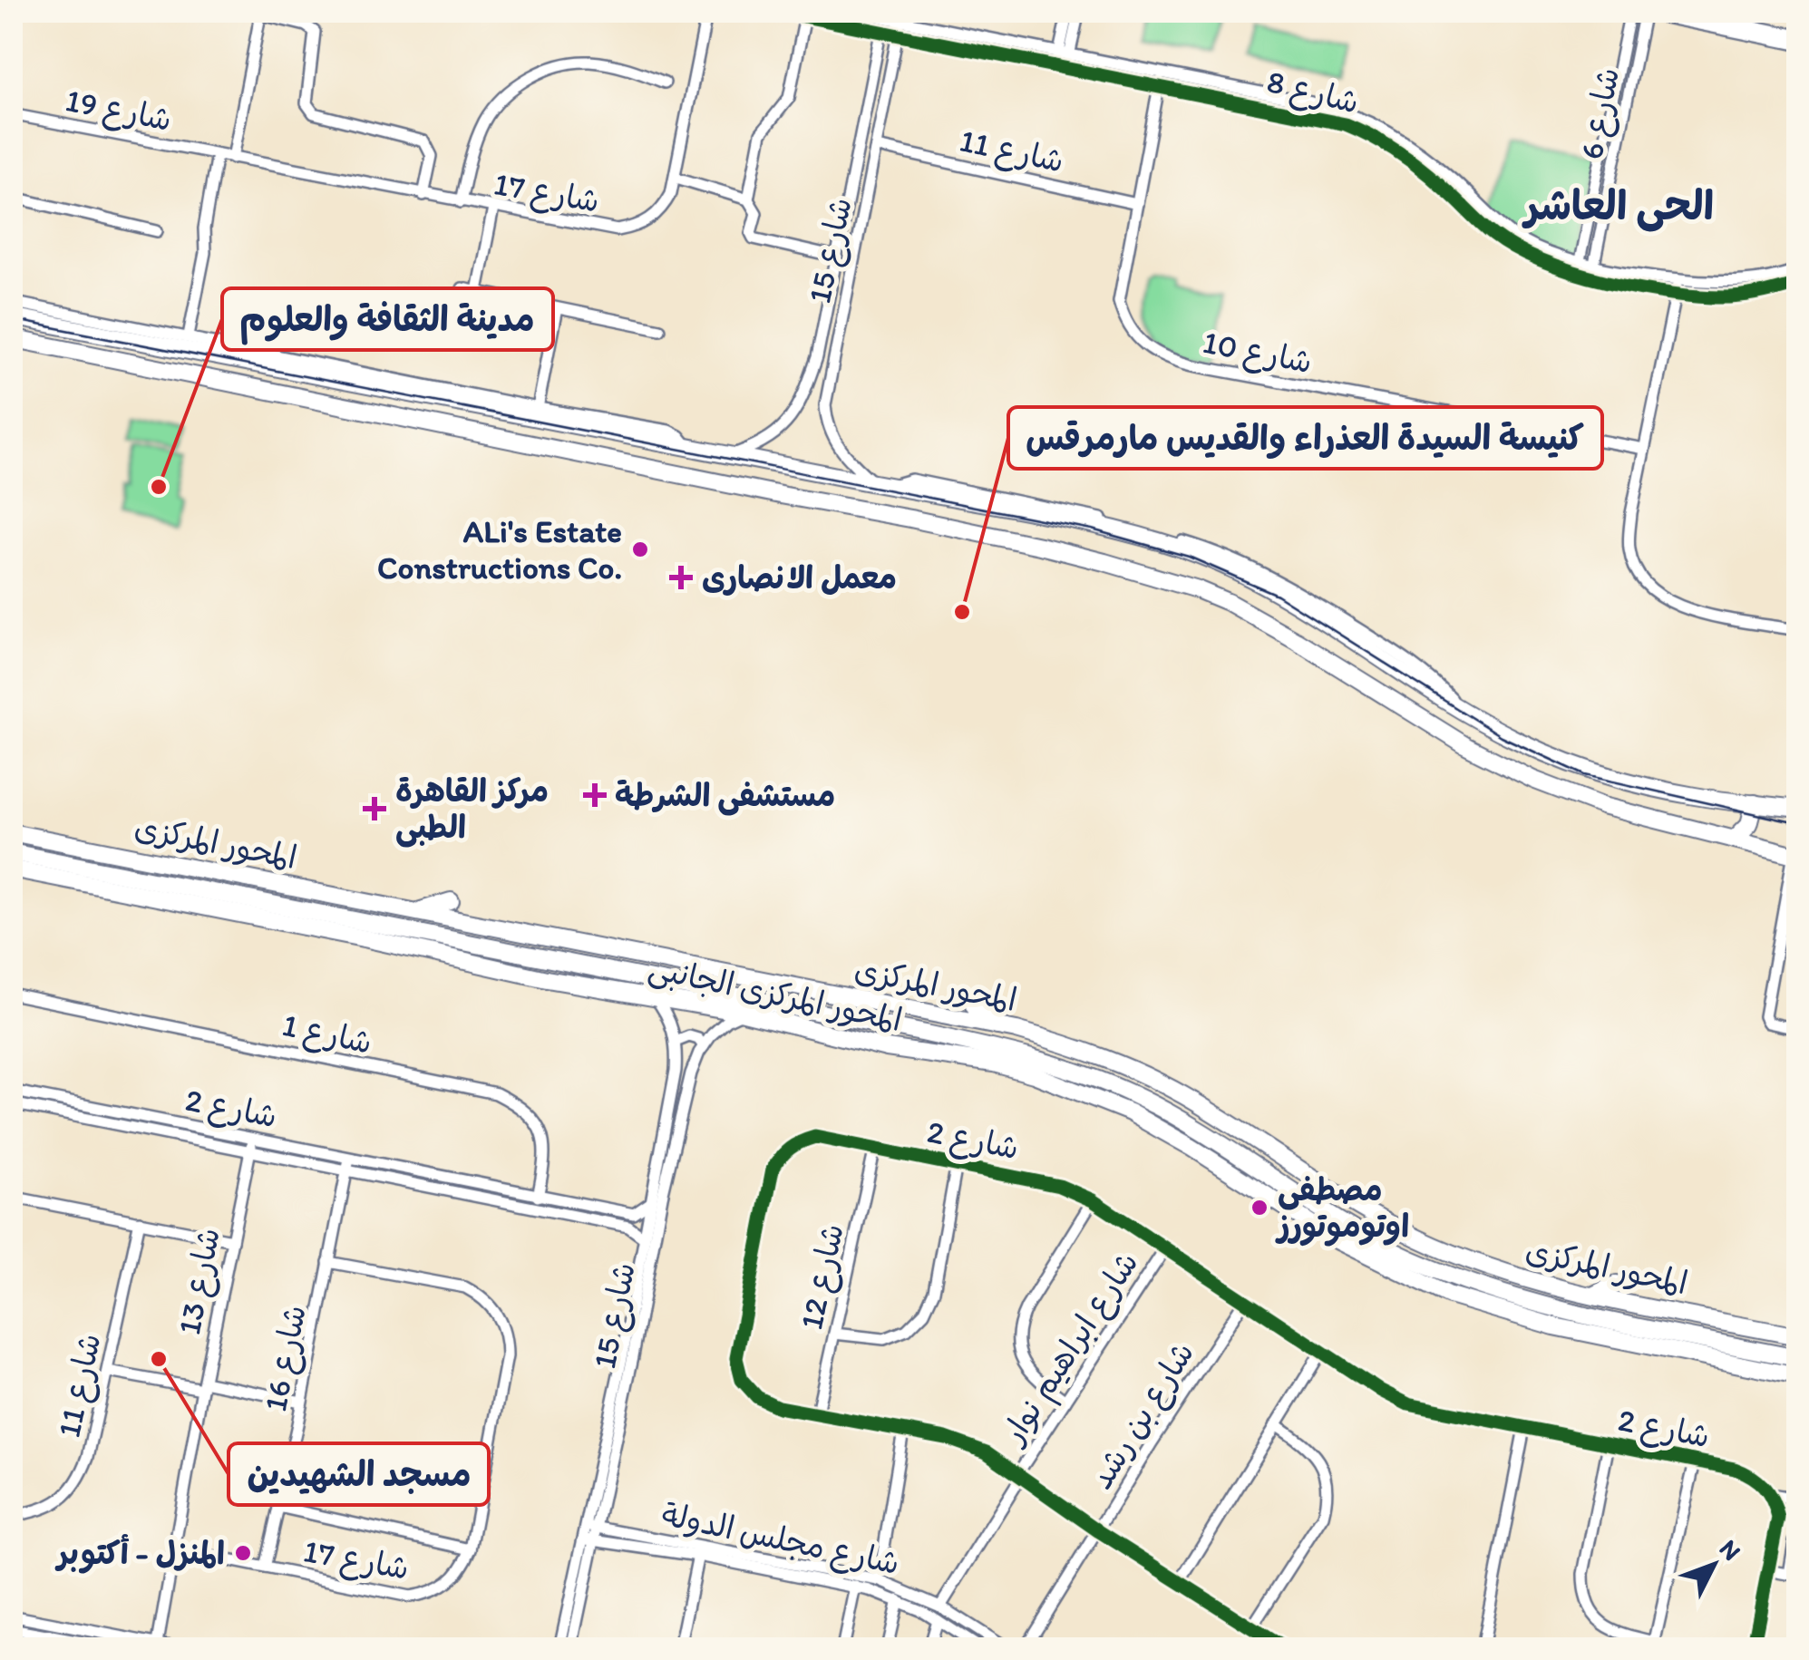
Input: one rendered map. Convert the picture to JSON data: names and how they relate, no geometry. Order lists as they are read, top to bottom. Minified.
{"streets":{"main road":["المحور المركزى","المحور المركزى الجانبى"],"street":["شارع 8","شارع 19","شارع 6","شارع 11","شارع 17","شارع 15","شارع 10","شارع 1","شارع 2","شارع 12","شارع 13","شارع ابراهيم نوار","شارع 16","شارع بن رشد","شارع مجلس الدولة"]},"crossings":[["شارع 8","شارع 6"],["شارع 8","شارع 15"],["شارع 8","شارع 10"],["شارع 19","شارع 17"],["شارع 11","شارع 15"],["شارع 11","شارع 10"],["شارع 17","شارع 13"],["شارع 17","شارع 16"],["شارع 15","المحور المركزى الجانبى"],["شارع 15","شارع 2"],["شارع 15","شارع مجلس الدولة"],["شارع 1","شارع 2"],["شارع 2","شارع 12"],["شارع 2","شارع 13"],["شارع 2","شارع ابراهيم نوار"],["شارع 2","شارع 16"],["شارع 2","شارع بن رشد"],["شارع ابراهيم نوار","شارع مجلس الدولة"]],"districts":["الحى العاشر"],"places":{"other":["مدينة الثقافة والعلوم","ALi's Estate Constructions Co.","كنيسة السيدة العذراء والقديس مارمرقس","مصطفى اوتوموتورز","مسجد الشهيدين","المنزل - أكتوبر"],"health":["معمل الانصارى","مستشفى الشرطة","مركز القاهرة الطبى"]},"north":"top right"}
